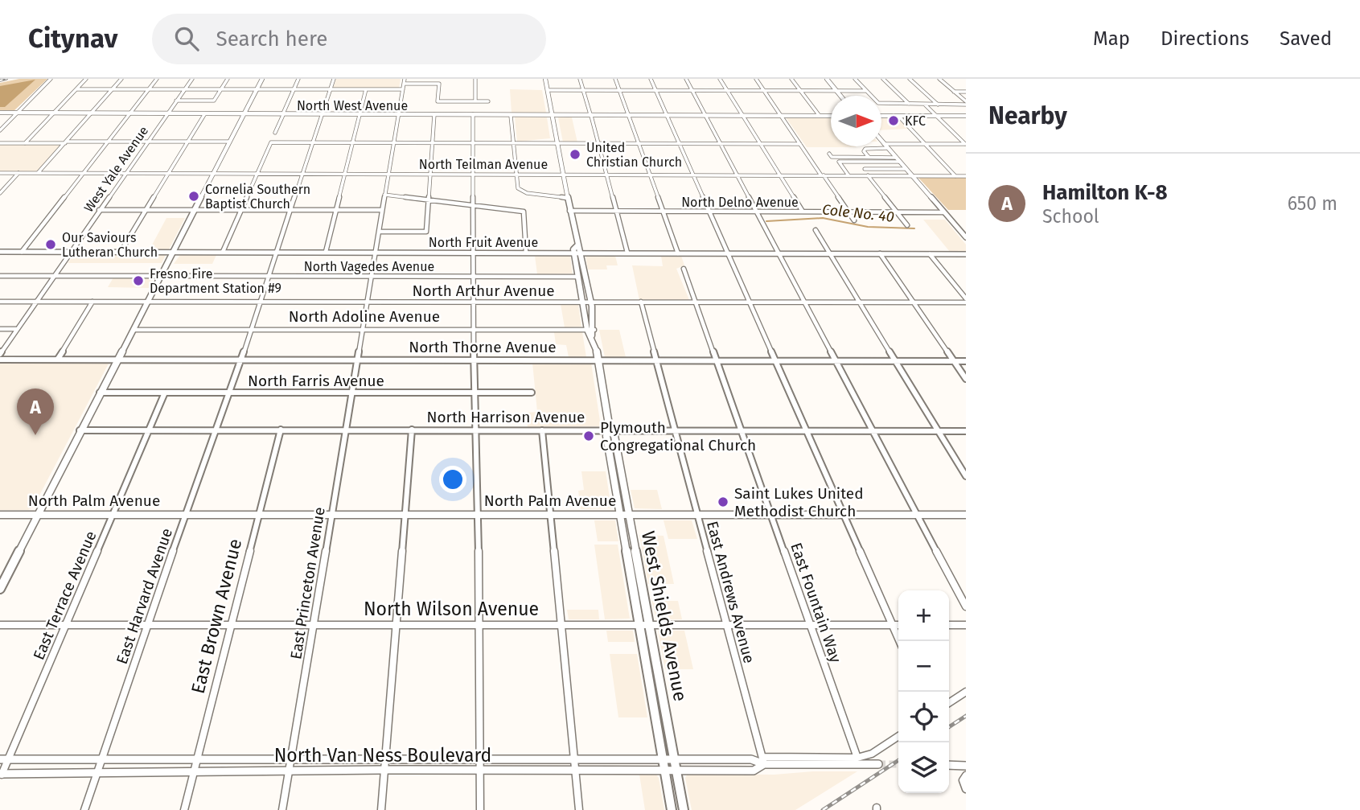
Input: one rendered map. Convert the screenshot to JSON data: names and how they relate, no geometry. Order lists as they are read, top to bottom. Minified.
{"streets":{"main road":["North West Avenue","North Palm Avenue","West Shields Avenue"],"street":["North Teilman Avenue","West Yale Avenue","North Delno Avenue","North Fruit Avenue","North Vagedes Avenue","North Arthur Avenue","North Adoline Avenue","North Thorne Avenue","North Farris Avenue","North Harrison Avenue","East Princeton Avenue","East Andrews Avenue","East Terrace Avenue","East Harvard Avenue","East Fountain Way","North Wilson Avenue","East Brown Avenue","North Van Ness Boulevard"]},"crossings":[["North West Avenue","West Yale Avenue"],["North West Avenue","East Princeton Avenue"],["North West Avenue","East Harvard Avenue"],["North West Avenue","West Shields Avenue"],["North Teilman Avenue","West Yale Avenue"],["North Teilman Avenue","East Princeton Avenue"],["North Teilman Avenue","East Harvard Avenue"],["North Teilman Avenue","West Shields Avenue"],["West Yale Avenue","North Fruit Avenue"],["West Yale Avenue","North Vagedes Avenue"],["West Yale Avenue","North Arthur Avenue"],["North Delno Avenue","West Shields Avenue"],["North Fruit Avenue","East Princeton Avenue"],["North Fruit Avenue","East Harvard Avenue"],["North Fruit Avenue","West Shields Avenue"],["North Vagedes Avenue","East Princeton Avenue"],["North Vagedes Avenue","East Harvard Avenue"],["North Vagedes Avenue","West Shields Avenue"],["North Arthur Avenue","East Princeton Avenue"],["North Arthur Avenue","East Andrews Avenue"],["North Arthur Avenue","East Harvard Avenue"],["North Arthur Avenue","East Fountain Way"],["North Arthur Avenue","West Shields Avenue"],["North Adoline Avenue","East Princeton Avenue"],["North Adoline Avenue","East Harvard Avenue"],["North Adoline Avenue","West Shields Avenue"],["North Thorne Avenue","East Princeton Avenue"],["North Thorne Avenue","East Andrews Avenue"],["North Thorne Avenue","East Harvard Avenue"],["North Thorne Avenue","East Fountain Way"],["North Thorne Avenue","West Shields Avenue"],["North Farris Avenue","East Princeton Avenue"],["North Farris Avenue","East Terrace Avenue"],["North Farris Avenue","East Harvard Avenue"],["North Harrison Avenue","East Princeton Avenue"],["North Harrison Avenue","East Andrews Avenue"],["North Harrison Avenue","East Terrace Avenue"],["North Harrison Avenue","East Harvard Avenue"],["North Harrison Avenue","East Fountain Way"],["North Harrison Avenue","East Brown Avenue"],["North Harrison Avenue","West Shields Avenue"],["North Palm Avenue","East Princeton Avenue"],["North Palm Avenue","East Andrews Avenue"],["North Palm Avenue","East Terrace Avenue"],["North Palm Avenue","East Harvard Avenue"],["North Palm Avenue","East Fountain Way"],["North Palm Avenue","East Brown Avenue"],["North Palm Avenue","West Shields Avenue"],["East Princeton Avenue","North Wilson Avenue"],["East Princeton Avenue","North Van Ness Boulevard"],["East Andrews Avenue","North Wilson Avenue"],["East Andrews Avenue","North Van Ness Boulevard"],["East Terrace Avenue","North Wilson Avenue"],["East Terrace Avenue","North Van Ness Boulevard"],["East Harvard Avenue","North Wilson Avenue"],["East Harvard Avenue","North Van Ness Boulevard"],["East Fountain Way","North Wilson Avenue"],["North Wilson Avenue","East Brown Avenue"],["North Wilson Avenue","West Shields Avenue"],["East Brown Avenue","North Van Ness Boulevard"],["West Shields Avenue","North Van Ness Boulevard"]],"water":["Cole No. 40"],"places":["KFC","United Christian Church","Cornelia Southern Baptist Church","Our Saviours Lutheran Church","Fresno Fire Department Station #9","Plymouth Congregational Church","Saint Lukes United Methodist Church"],"north":"right","page":{"header":"Citynav","search":"Search here","nav":["Map","Directions","Saved"],"heading":"Nearby","list":[{"mark":"A","name":"Hamilton K-8","note":"School","value":"650 m"}],"pins":"A","map_buttons":["+","−"]}}
